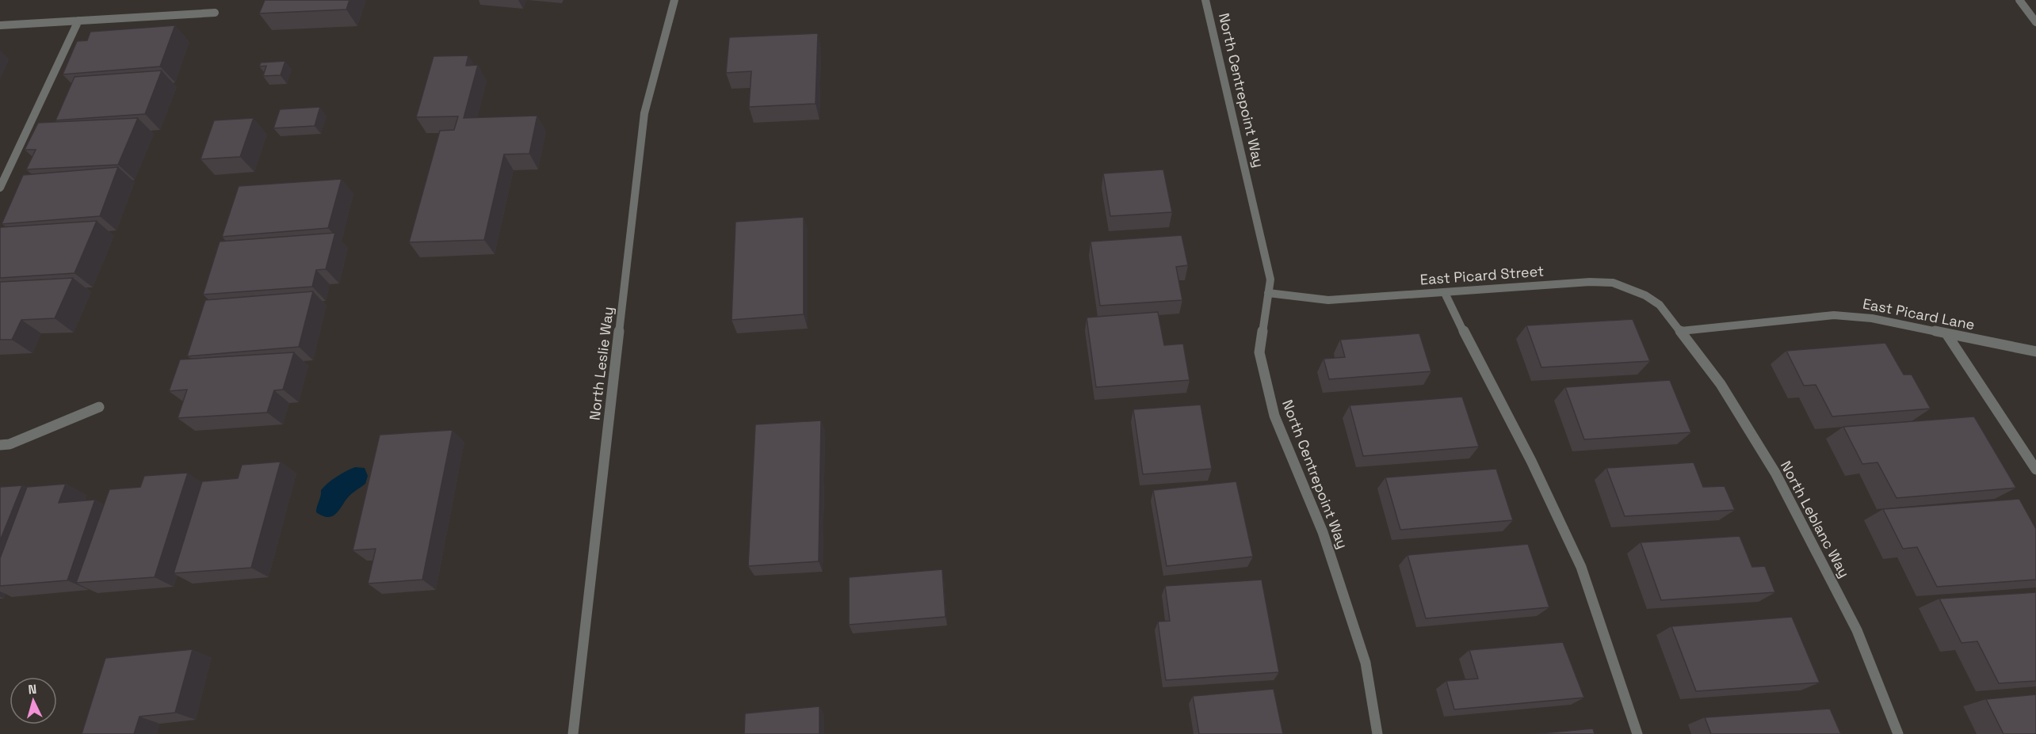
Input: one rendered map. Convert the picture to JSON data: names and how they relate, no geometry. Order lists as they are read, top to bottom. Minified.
{"streets":{"street":["North Centrepoint Way","East Picard Street","East Picard Lane","North Leslie Way","North Leblanc Way"]},"crossings":[["North Centrepoint Way","East Picard Street"],["East Picard Street","East Picard Lane"],["East Picard Street","North Leblanc Way"],["East Picard Lane","North Leblanc Way"]],"north":"top"}
